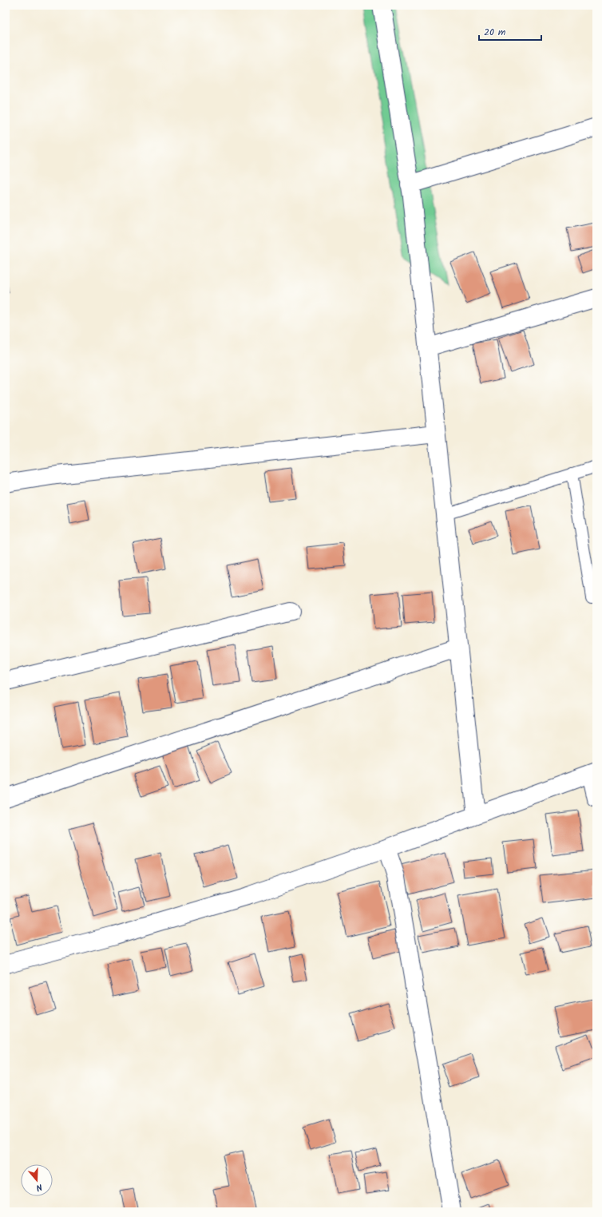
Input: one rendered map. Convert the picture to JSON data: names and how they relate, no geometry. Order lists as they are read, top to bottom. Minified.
{"scale_bar":"20 m","north":"bottom"}
